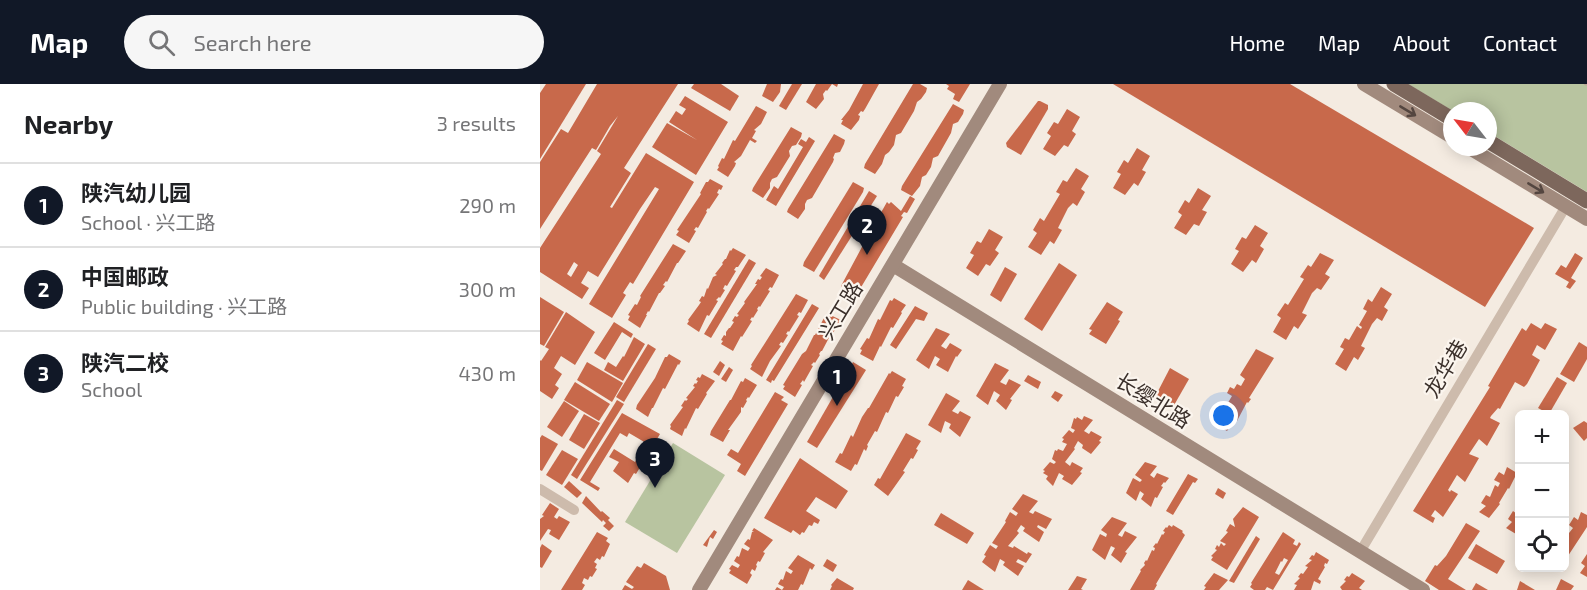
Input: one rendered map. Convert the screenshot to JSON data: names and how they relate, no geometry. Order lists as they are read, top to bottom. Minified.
{"streets":{"street":["兴工路","龙华巷","长缨北路"]},"crossings":[["兴工路","长缨北路"],["龙华巷","长缨北路"]],"north":"top left","page":{"header":"Map","search":"Search here","nav":["Home","Map","About","Contact"],"heading":["Nearby","3 results"],"list":[{"mark":"1","name":"陕汽幼儿园","note":"School · 兴工路","value":"290 m"},{"mark":"2","name":"中国邮政","note":"Public building · 兴工路","value":"300 m"},{"mark":"3","name":"陕汽二校","note":"School","value":"430 m"}],"pins":["2","1","3"],"map_buttons":["+","−"]}}
